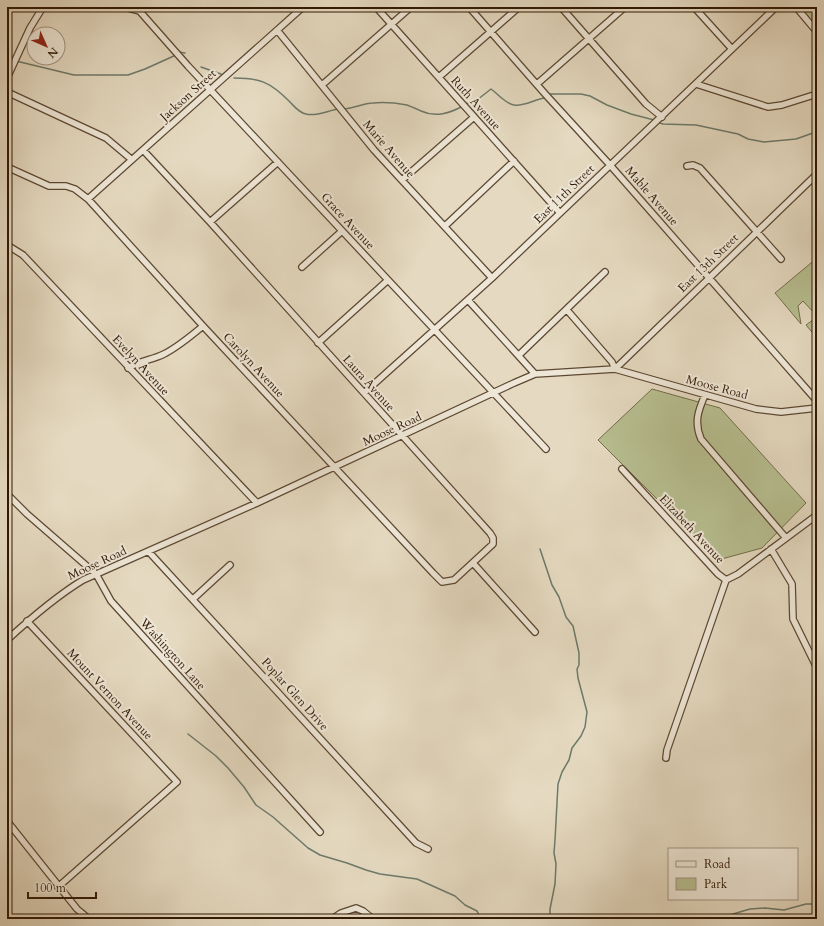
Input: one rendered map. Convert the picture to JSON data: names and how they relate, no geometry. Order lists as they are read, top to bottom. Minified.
{"streets":{"street":["Jackson Street","Ruth Avenue","Marie Avenue","East 11th Street","Mable Avenue","Grace Avenue","East 13th Street","Evelyn Avenue","Carolyn Avenue","Laura Avenue","Moose Road","Elizabeth Avenue","Washington Lane","Mount Vernon Avenue","Poplar Glen Drive"]},"crossings":[["Jackson Street","Marie Avenue"],["Jackson Street","Grace Avenue"],["Jackson Street","Carolyn Avenue"],["Jackson Street","Laura Avenue"],["Ruth Avenue","East 11th Street"],["Marie Avenue","East 11th Street"],["East 11th Street","Mable Avenue"],["East 11th Street","Grace Avenue"],["East 11th Street","Laura Avenue"],["Mable Avenue","East 13th Street"],["Grace Avenue","Moose Road"],["East 13th Street","Moose Road"],["Evelyn Avenue","Moose Road"],["Carolyn Avenue","Laura Avenue"],["Carolyn Avenue","Moose Road"],["Laura Avenue","Moose Road"],["Moose Road","Washington Lane"],["Moose Road","Mount Vernon Avenue"],["Moose Road","Poplar Glen Drive"]],"legend":["Road","Park"],"scale_bar":"100 m","north":"bottom right"}
